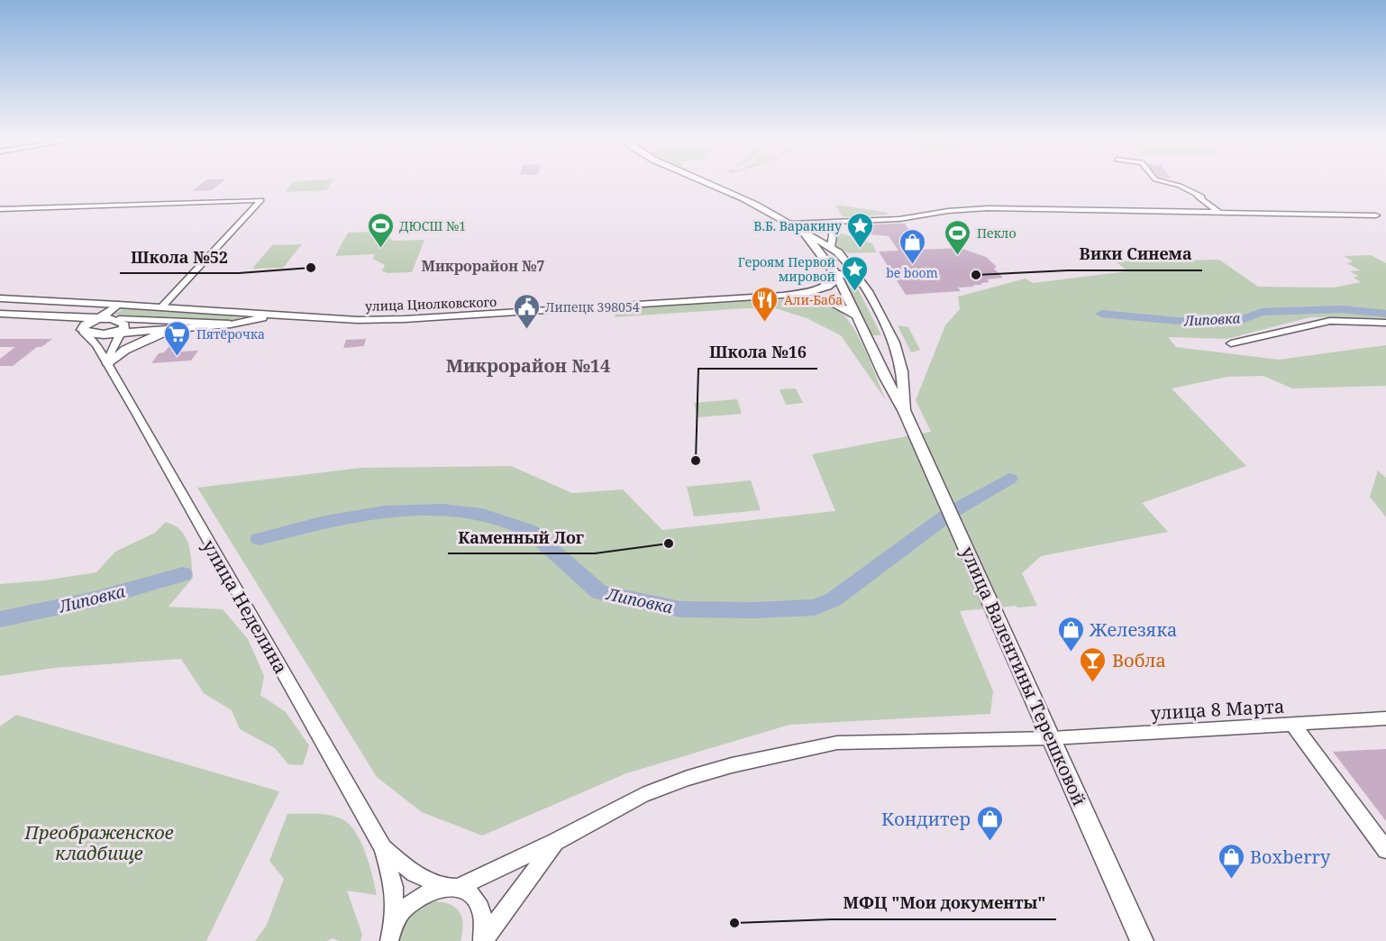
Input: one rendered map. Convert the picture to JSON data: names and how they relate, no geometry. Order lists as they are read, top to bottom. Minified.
{"streets":{"main road":["улица Циолковского","улица Валентины Терешковой"],"street":["улица Неделина","улица 8 Марта"]},"crossings":[["улица Циолковского","улица Неделина"],["улица Неделина","улица 8 Марта"],["улица Валентины Терешковой","улица 8 Марта"]],"districts":["Микрорайон №7","Микрорайон №14"],"water":["Липовка"],"parks":["Преображенское кладбище"],"places":{"sports":["ДЮСШ №1","Пекло"],"place":["В.Б. Варакину","Героям Первой мировой"],"shop":["be boom","Железяка","Кондитер","Boxberry"],"other":["Школа №52","Вики Синема","Школа №16","Каменный Лог","МФЦ \"Мои документы\""],"restaurant":["Али-Баба"],"public building":["Липецк 398054"],"supermarket":["Пятёрочка"],"bar":["Вобла"]}}
